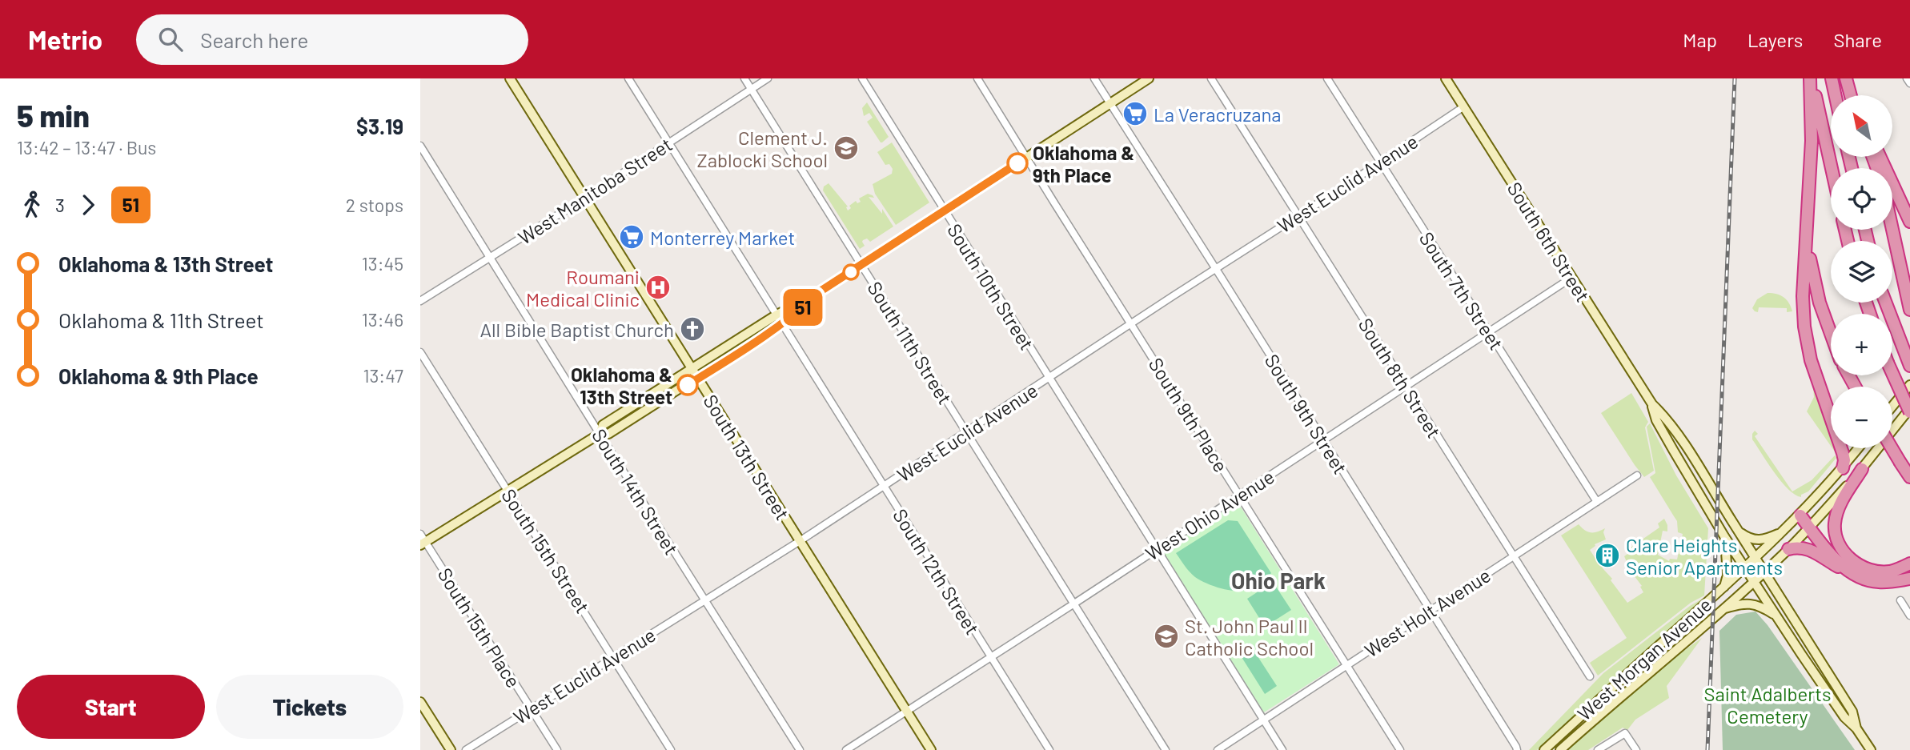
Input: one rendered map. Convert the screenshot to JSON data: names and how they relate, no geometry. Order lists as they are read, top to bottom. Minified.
{"streets":{"street":["West Euclid Avenue","West Manitoba Street","South 6th Street","South 10th Street","South 7th Street","South 11th Street","South 8th Street","South 9th Street","South 9th Place","South 13th Street","South 14th Street","West Ohio Avenue","South 15th Street","South 12th Street","West Holt Avenue","South 15th Place","West Morgan Avenue"]},"crossings":[["West Euclid Avenue","South 6th Street"],["West Euclid Avenue","South 10th Street"],["West Euclid Avenue","South 7th Street"],["West Euclid Avenue","South 11th Street"],["West Euclid Avenue","South 8th Street"],["West Euclid Avenue","South 9th Street"],["West Euclid Avenue","South 9th Place"],["West Euclid Avenue","South 13th Street"],["West Euclid Avenue","South 14th Street"],["West Euclid Avenue","South 15th Street"],["West Euclid Avenue","South 12th Street"],["West Euclid Avenue","South 15th Place"],["West Manitoba Street","South 11th Street"],["West Manitoba Street","South 13th Street"],["West Manitoba Street","South 14th Street"],["West Manitoba Street","South 12th Street"],["South 6th Street","West Ohio Avenue"],["South 6th Street","West Morgan Avenue"],["South 10th Street","West Ohio Avenue"],["South 10th Street","West Holt Avenue"],["South 7th Street","West Ohio Avenue"],["South 7th Street","West Holt Avenue"],["South 11th Street","West Ohio Avenue"],["South 8th Street","West Ohio Avenue"],["South 8th Street","West Holt Avenue"],["South 9th Street","West Ohio Avenue"],["South 9th Street","West Holt Avenue"],["South 9th Place","West Ohio Avenue"],["South 9th Place","West Holt Avenue"],["South 13th Street","West Ohio Avenue"],["West Ohio Avenue","South 12th Street"]],"districts":["Ohio Park"],"parks":["Saint Adalberts Cemetery"],"places":{"supermarket":["La Veracruzana","Monterrey Market"],"school or university":["Clement J. Zablocki School","St. John Paul II Catholic School"],"other":["Oklahoma & 9th Place","Oklahoma & 13th Street"],"hospital":["Roumani Medical Clinic"],"church":["All Bible Baptist Church"],"building":["Clare Heights Senior Apartments"]},"lines":["bus line 51"],"north":"top left","page":{"header":"Metrio","search":"Search here","nav":["Map","Layers","Share"],"heading":["5 min","13:42 – 13:47 · Bus","$3.19"],"on_map":"51","map_buttons":["+","−"],"legs":["3","51","2 stops"],"list":[{"name":"Oklahoma & 13th Street","value":"13:45"},{"name":"Oklahoma & 11th Street","value":"13:46"},{"name":"Oklahoma & 9th Place","value":"13:47"}],"buttons":["Start","Tickets"]}}
